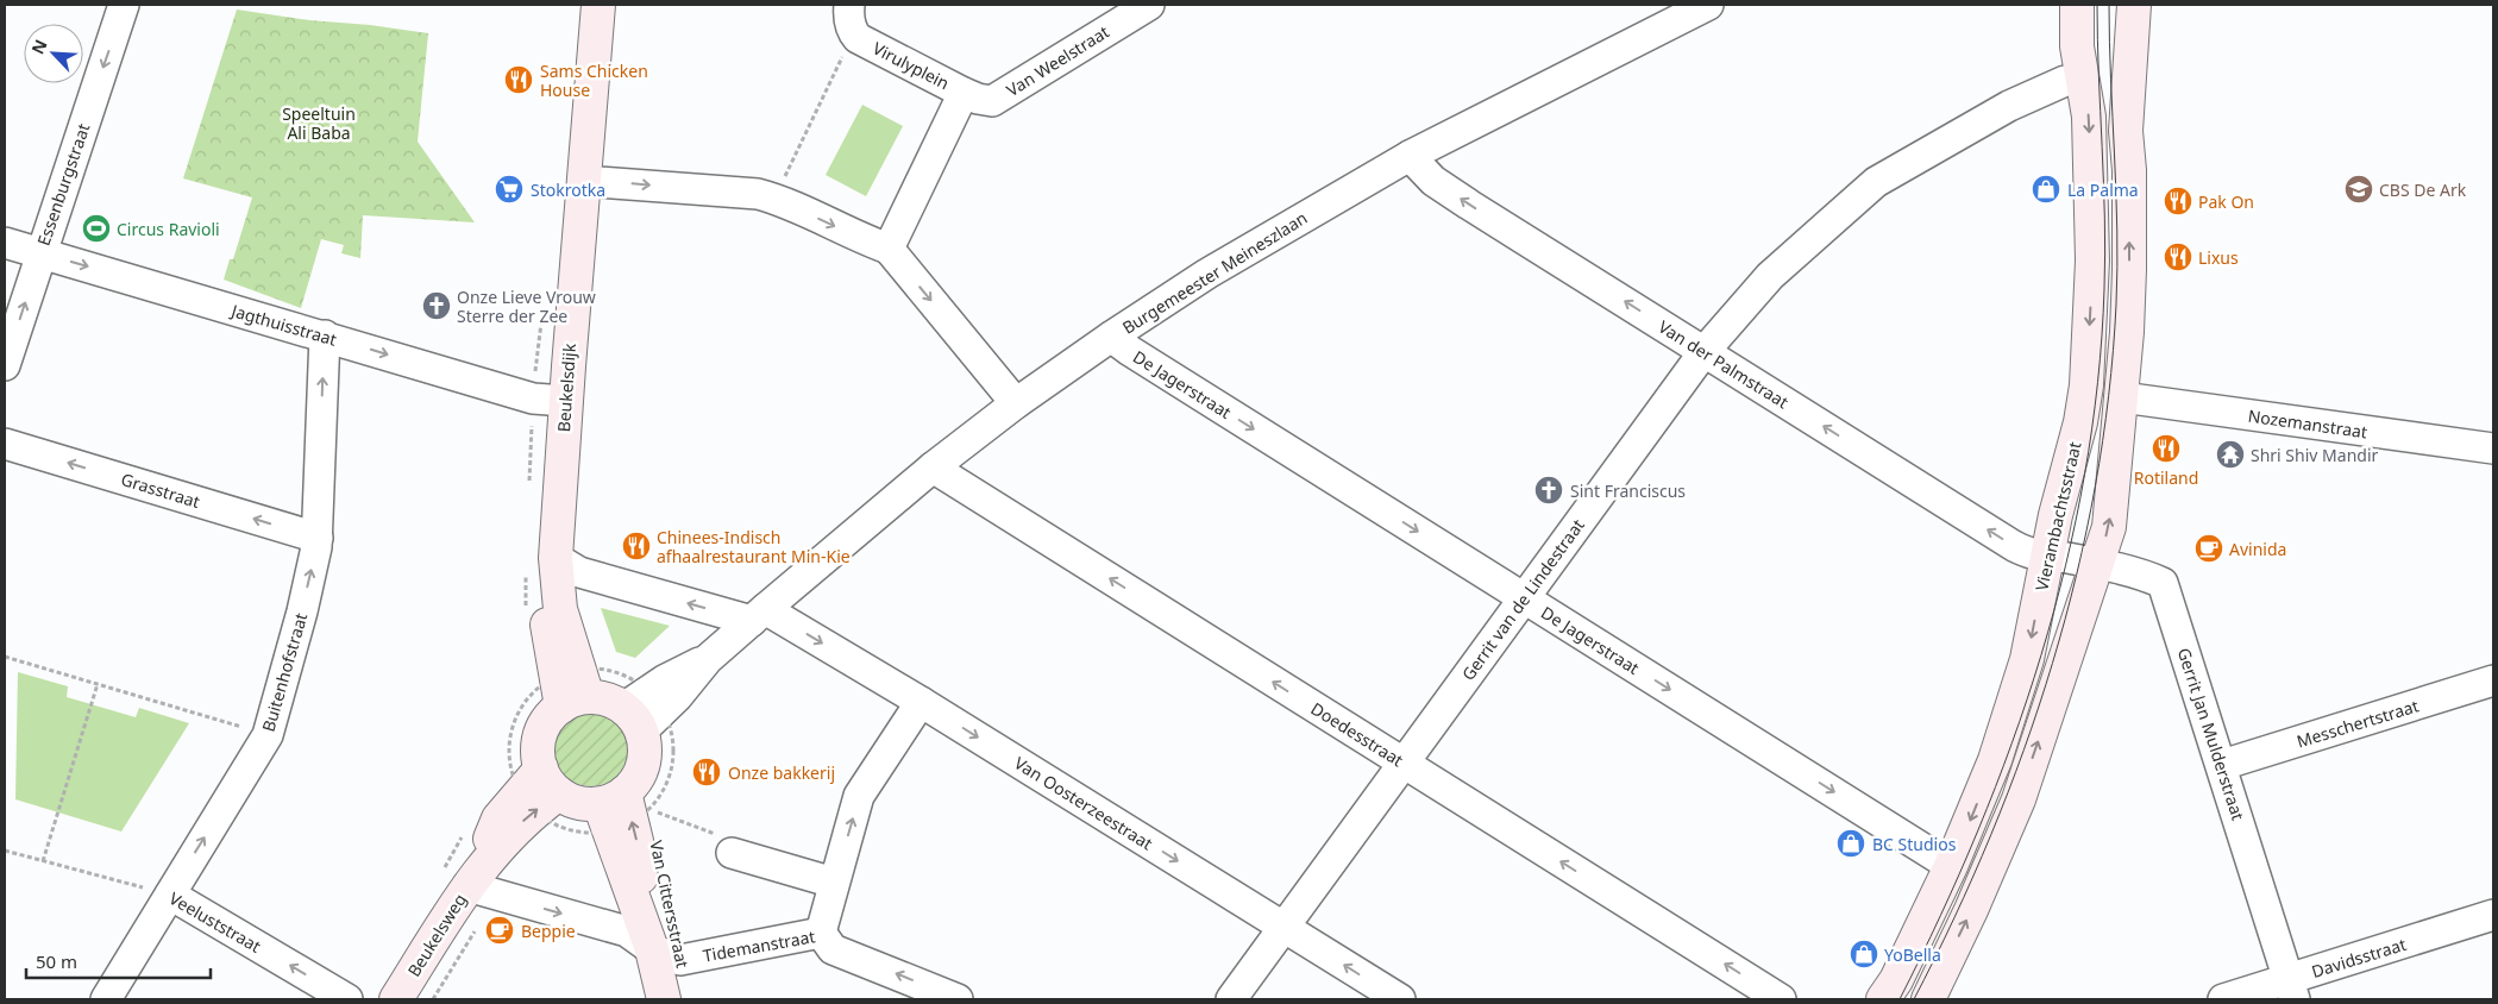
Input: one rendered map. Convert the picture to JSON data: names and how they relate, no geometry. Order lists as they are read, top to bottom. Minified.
{"streets":{"street":["Van Weelstraat","Virulyplein","Essenburgstraat","Burgemeester Meineszlaan","Jagthuisstraat","Van der Palmstraat","De Jagerstraat","Beukelsdijk","Nozemanstraat","Grasstraat","Vierambachtsstraat","Gerrit van de Lindestraat","Buitenhofstraat","Messchertstraat","Doedesstraat","Gerrit Jan Mulderstraat","Van Oosterzeestraat","Van Cittersstraat","Veeluststraat","Beukelsweg","Tidemanstraat","Davidsstraat"]},"crossings":[["Van Weelstraat","Virulyplein"],["Essenburgstraat","Jagthuisstraat"],["Burgemeester Meineszlaan","Van der Palmstraat"],["Burgemeester Meineszlaan","De Jagerstraat"],["Burgemeester Meineszlaan","Beukelsdijk"],["Burgemeester Meineszlaan","Doedesstraat"],["Burgemeester Meineszlaan","Van Oosterzeestraat"],["Burgemeester Meineszlaan","Van Cittersstraat"],["Burgemeester Meineszlaan","Beukelsweg"],["Jagthuisstraat","Beukelsdijk"],["Jagthuisstraat","Buitenhofstraat"],["Van der Palmstraat","Vierambachtsstraat"],["Van der Palmstraat","Gerrit van de Lindestraat"],["Van der Palmstraat","Gerrit Jan Mulderstraat"],["De Jagerstraat","Vierambachtsstraat"],["De Jagerstraat","Gerrit van de Lindestraat"],["Beukelsdijk","Van Oosterzeestraat"],["Beukelsdijk","Van Cittersstraat"],["Beukelsdijk","Beukelsweg"],["Grasstraat","Buitenhofstraat"],["Vierambachtsstraat","Gerrit van de Lindestraat"],["Vierambachtsstraat","Gerrit Jan Mulderstraat"],["Gerrit van de Lindestraat","Doedesstraat"],["Gerrit van de Lindestraat","Van Oosterzeestraat"],["Buitenhofstraat","Veeluststraat"],["Messchertstraat","Gerrit Jan Mulderstraat"],["Gerrit Jan Mulderstraat","Davidsstraat"],["Van Cittersstraat","Beukelsweg"],["Van Cittersstraat","Tidemanstraat"],["Beukelsweg","Tidemanstraat"]],"one_way":["Jagthuisstraat","Van der Palmstraat","De Jagerstraat","Grasstraat","Buitenhofstraat","Doedesstraat","Veeluststraat"],"parks":["Speeltuin Ali Baba"],"places":{"restaurant":["Sams Chicken House","Pak On","Lixus","Rotiland","Chinees-Indisch afhaalrestaurant Min-Kie","Onze bakkerij"],"supermarket":["Stokrotka"],"shop":["La Palma","BC Studios","YoBella"],"school or university":["CBS De Ark"],"sports":["Circus Ravioli"],"church":["Onze Lieve Vrouw Sterre der Zee","Sint Franciscus"],"temple":["Shri Shiv Mandir"],"cafe":["Avinida","Beppie"]},"scale_bar":"50 m","north":"top left"}
